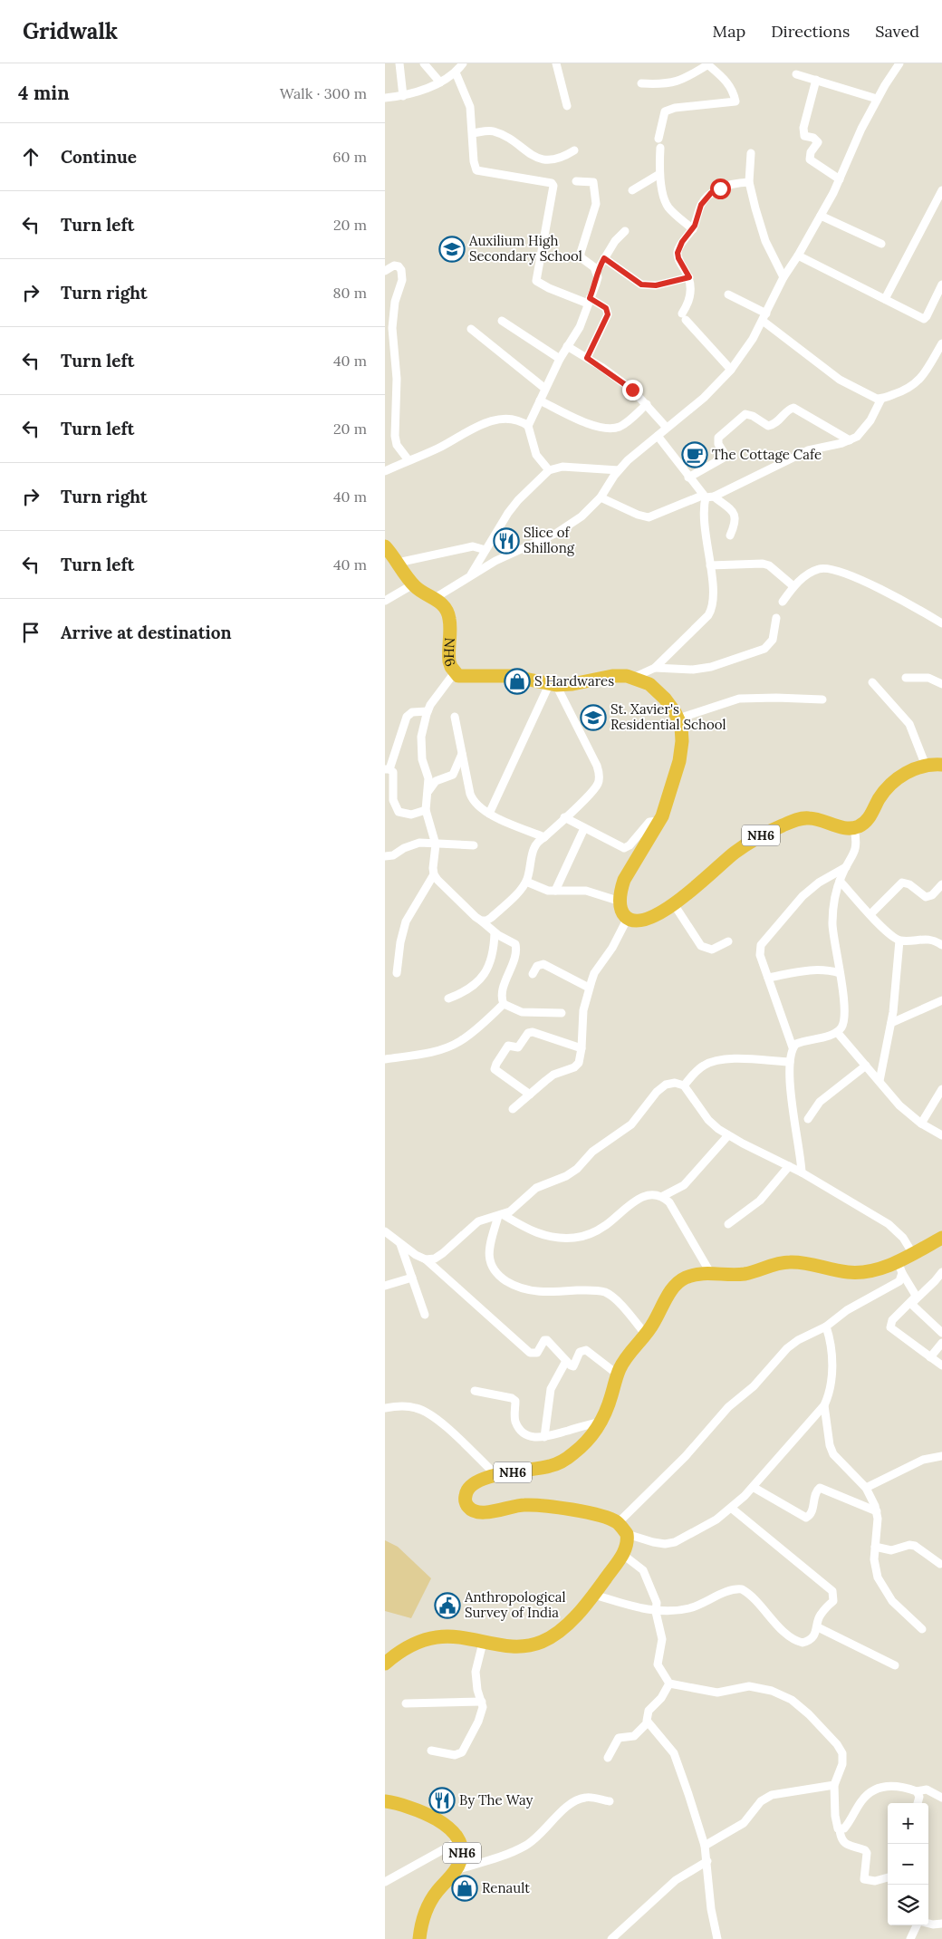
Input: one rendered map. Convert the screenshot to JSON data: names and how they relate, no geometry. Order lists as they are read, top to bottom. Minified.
{"streets":{"highway":["NH6"]},"places":{"school or university":["Auxilium High Secondary School","St. Xavier's Residential School"],"cafe":["The Cottage Cafe"],"restaurant":["Slice of Shillong","By The Way"],"shop":["S Hardwares","Renault"],"public building":["Anthropological Survey of India"]},"page":{"header":"Gridwalk","nav":["Map","Directions","Saved"],"heading":["4 min","Walk · 300 m"],"list":[["Continue","60 m"],["Turn left","20 m"],["Turn right","80 m"],["Turn left","40 m"],["Turn left","20 m"],["Turn right","40 m"],["Turn left","40 m"],"Arrive at destination"],"map_buttons":["+","−"]}}
